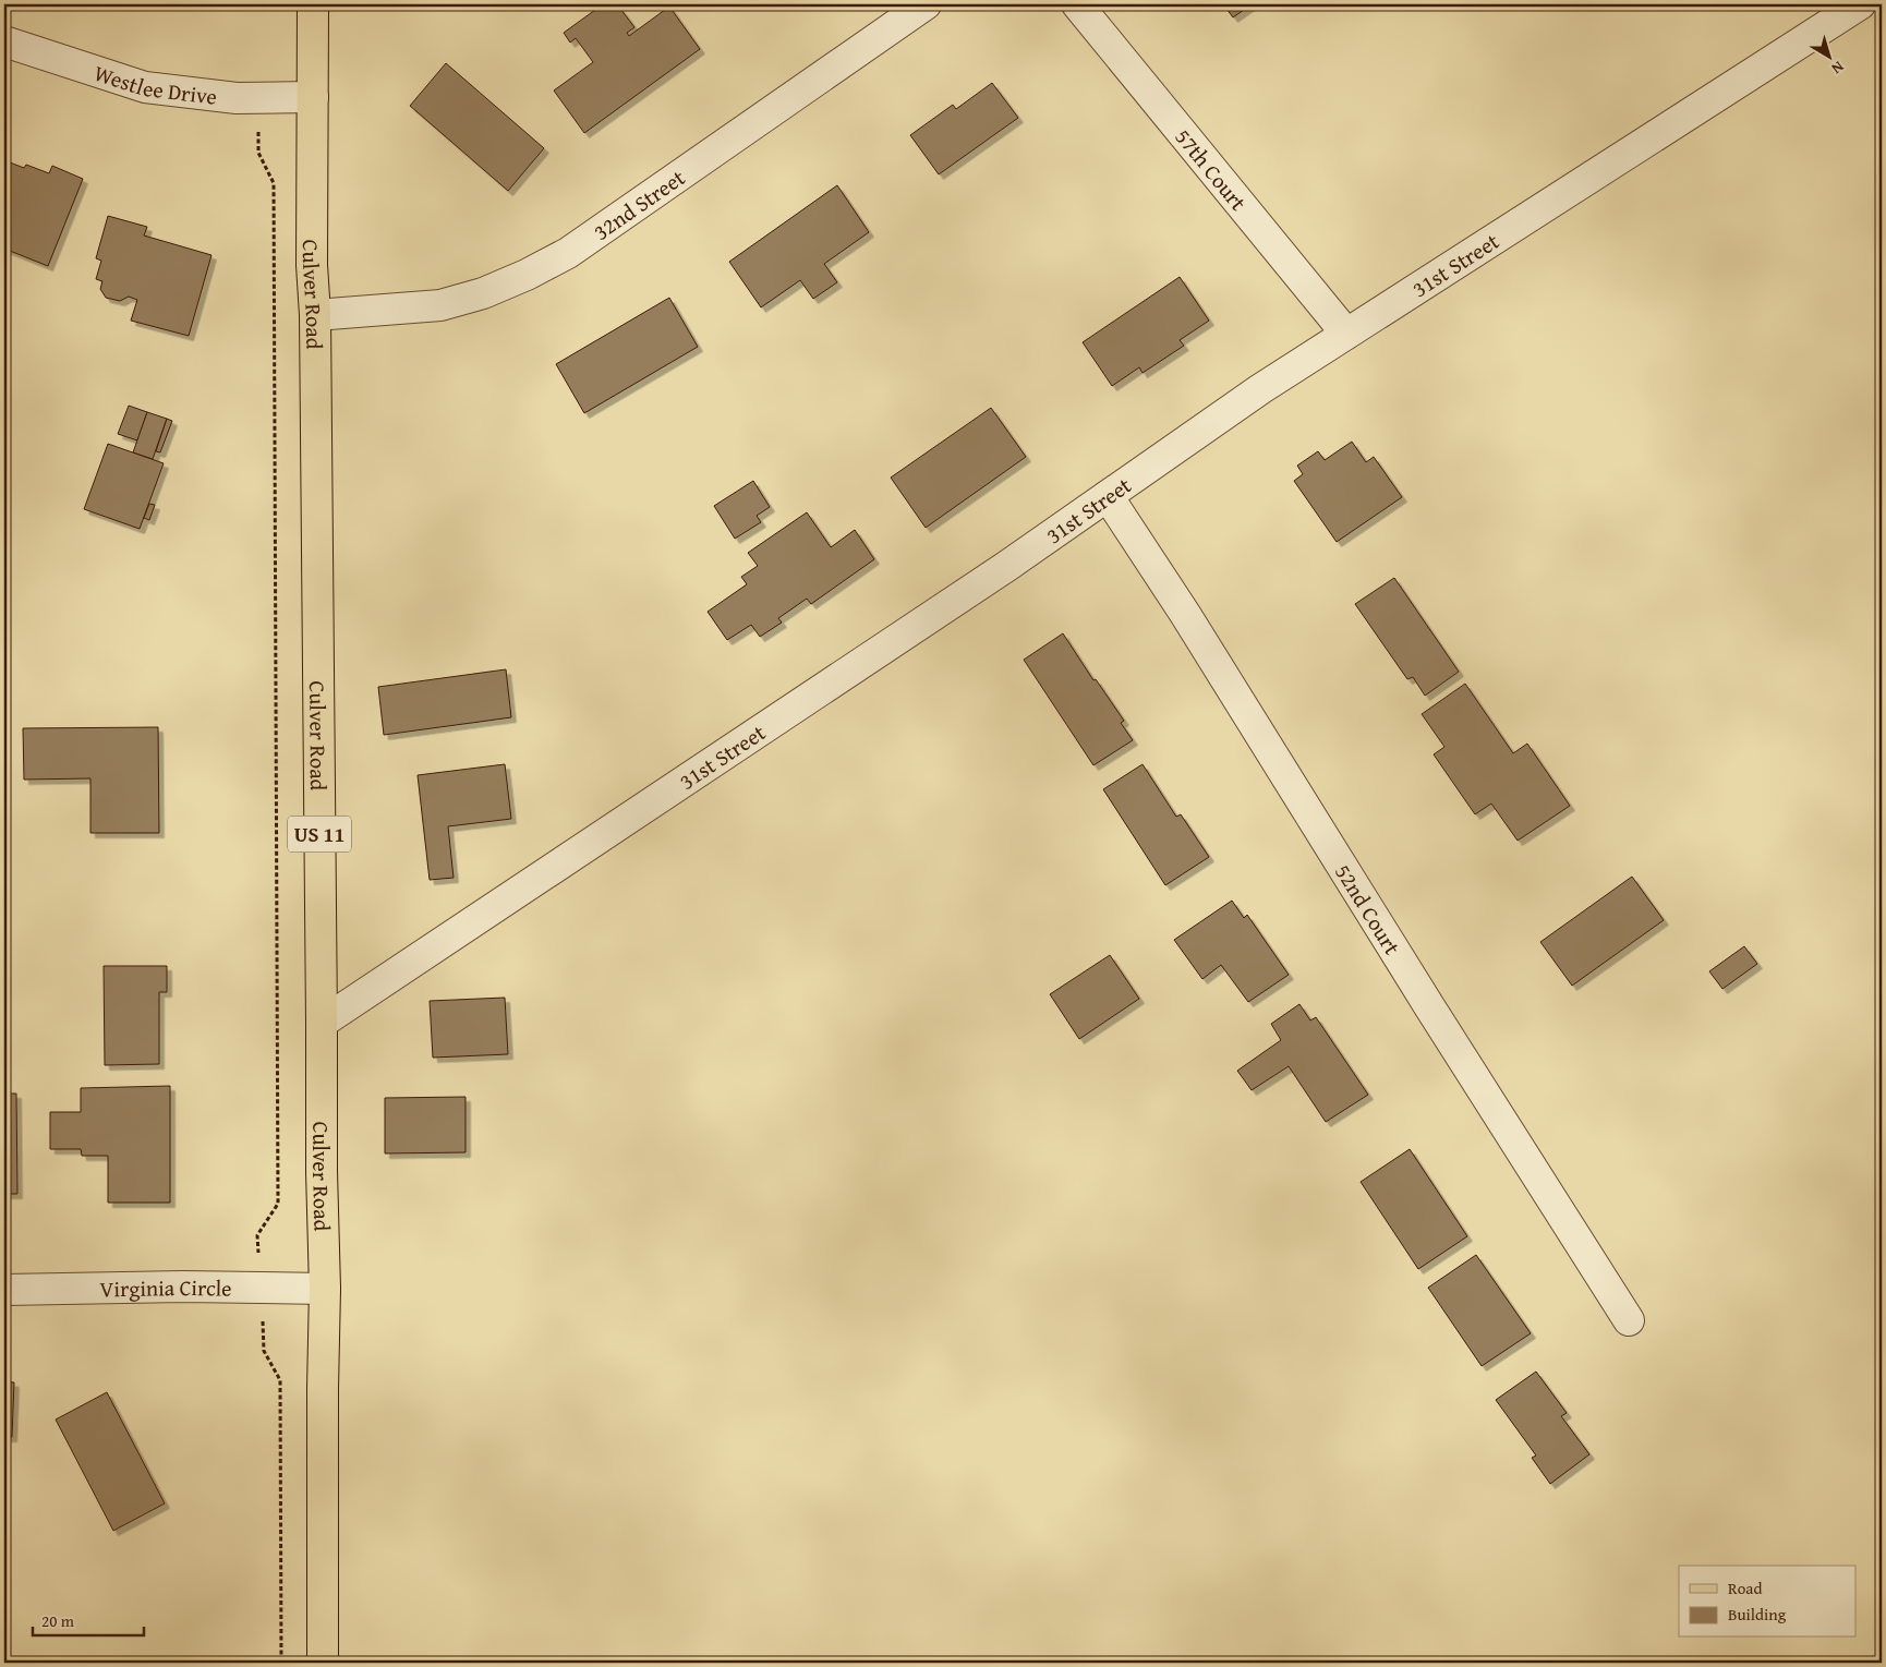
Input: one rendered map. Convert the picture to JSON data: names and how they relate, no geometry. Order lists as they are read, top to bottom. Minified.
{"streets":{"main road":["Culver Road","US 11"],"street":["Westlee Drive","57th Court","32nd Street","31st Street","52nd Court","Virginia Circle"]},"crossings":[["Westlee Drive","Culver Road"],["57th Court","31st Street"],["32nd Street","Culver Road"],["31st Street","Culver Road"],["31st Street","52nd Court"],["Culver Road","Virginia Circle"]],"legend":["Road","Building"],"scale_bar":"20 m","north":"bottom right"}
